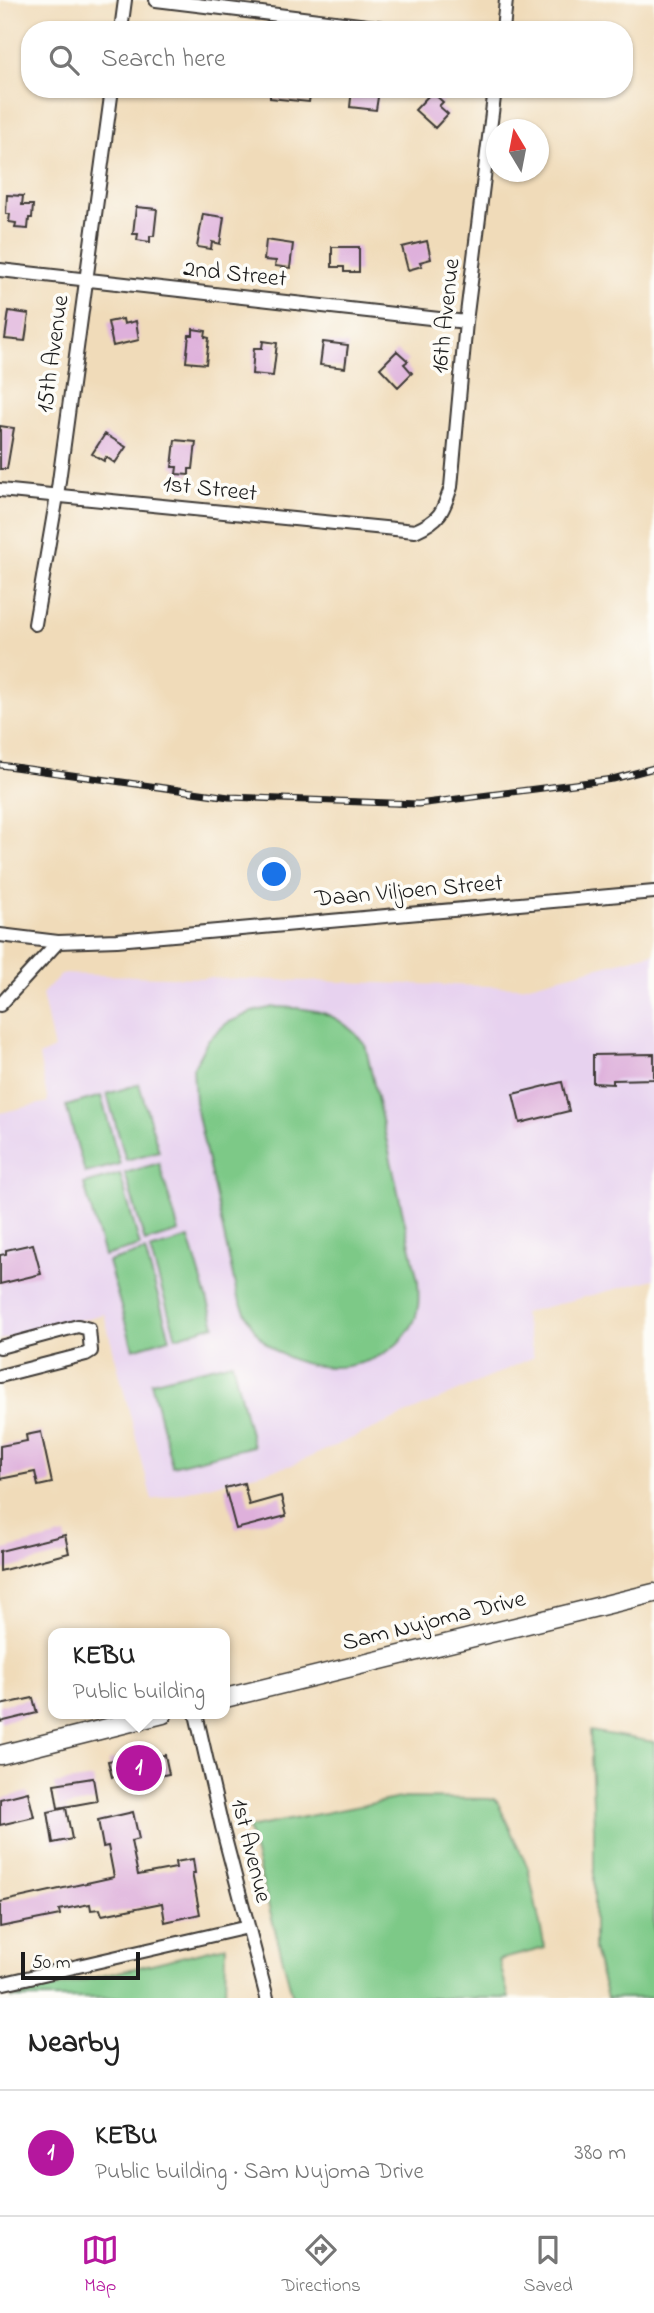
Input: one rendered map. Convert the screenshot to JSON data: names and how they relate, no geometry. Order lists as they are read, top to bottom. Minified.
{"streets":{"main road":["Sam Nujoma Drive"],"street":["2nd Street","16th Avenue","15th Avenue","1st Street","Daan Viljoen Street","1st Avenue"]},"crossings":[["2nd Street","16th Avenue"],["2nd Street","15th Avenue"],["16th Avenue","1st Street"],["15th Avenue","1st Street"]],"scale_bar":"50 m","north":"top","page":{"search":"Search here","popup":["KEBU","Public building"],"pins":"1","scale":"50 m","heading":"Nearby","list":[{"mark":"1","name":"KEBU","note":"Public building · Sam Nujoma Drive","value":"380 m"}],"nav":["Map","Directions","Saved"]}}
